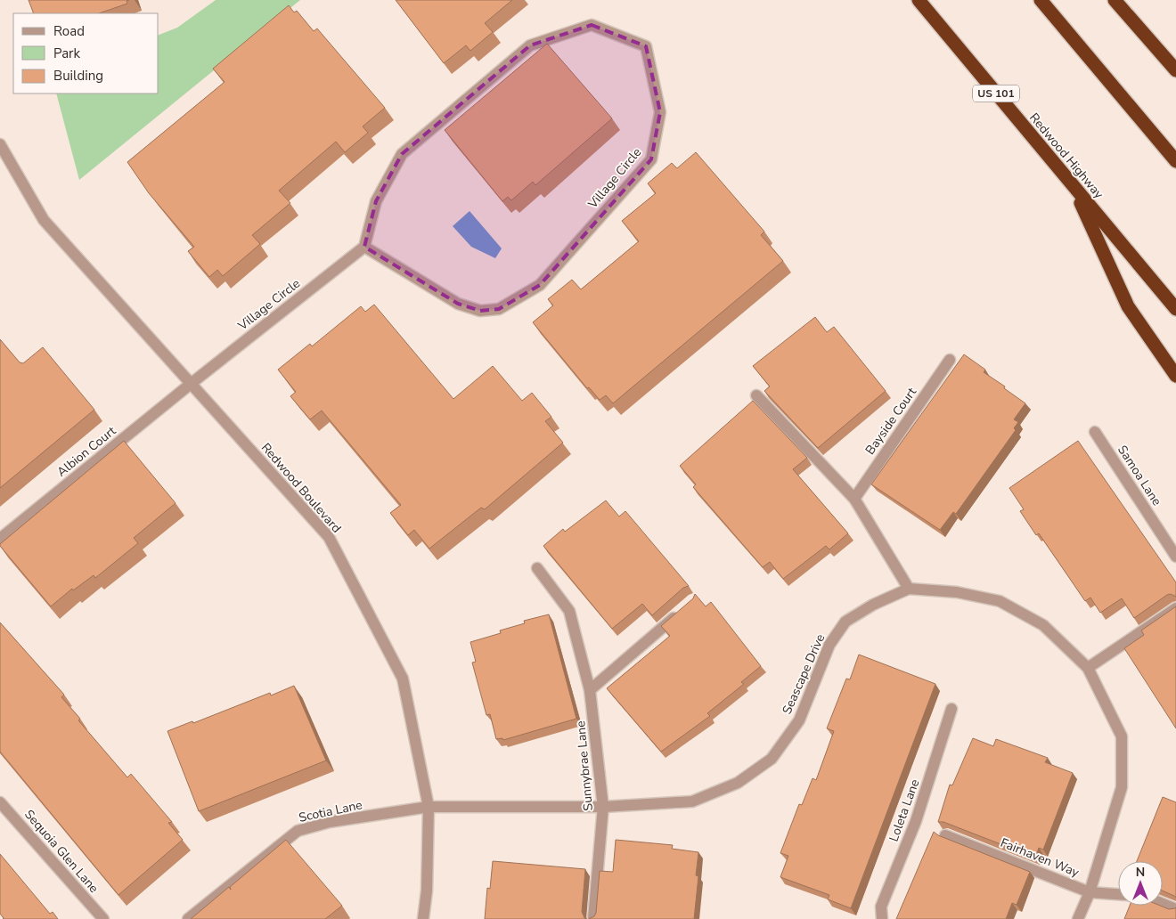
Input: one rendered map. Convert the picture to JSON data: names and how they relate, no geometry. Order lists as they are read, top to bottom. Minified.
{"streets":{"highway":["US 101","Redwood Highway"],"street":["Village Circle","Bayside Court","Albion Court","Samoa Lane","Redwood Boulevard","Seascape Drive","Sunnybrae Lane","Loleta Lane","Scotia Lane","Sequoia Glen Lane","Fairhaven Way"]},"crossings":[["Village Circle","Albion Court"],["Village Circle","Redwood Boulevard"],["Albion Court","Redwood Boulevard"],["Redwood Boulevard","Seascape Drive"],["Redwood Boulevard","Scotia Lane"],["Seascape Drive","Sunnybrae Lane"],["Seascape Drive","Scotia Lane"],["Seascape Drive","Fairhaven Way"]],"legend":["Road","Park","Building"],"north":"top"}
